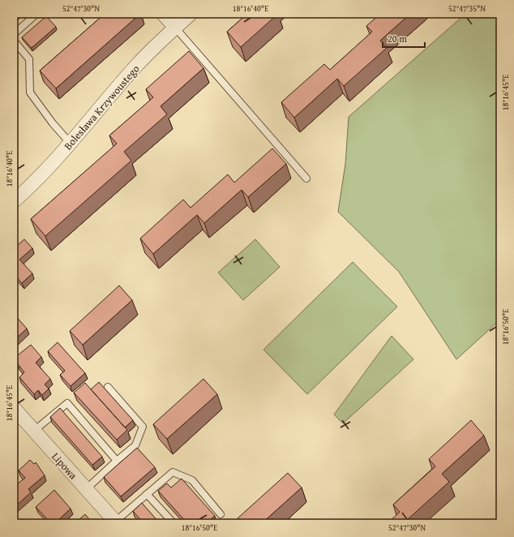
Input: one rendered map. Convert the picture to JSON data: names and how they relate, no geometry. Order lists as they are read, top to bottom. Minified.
{"streets":{"street":["Bolesława Krzywoustego","Lipowa"]},"scale_bar":"20 m","coordinates":["52°47'30\"N","18°16'40\"E","52°47'35\"N","18°16'45\"E","18°16'50\"E"]}
